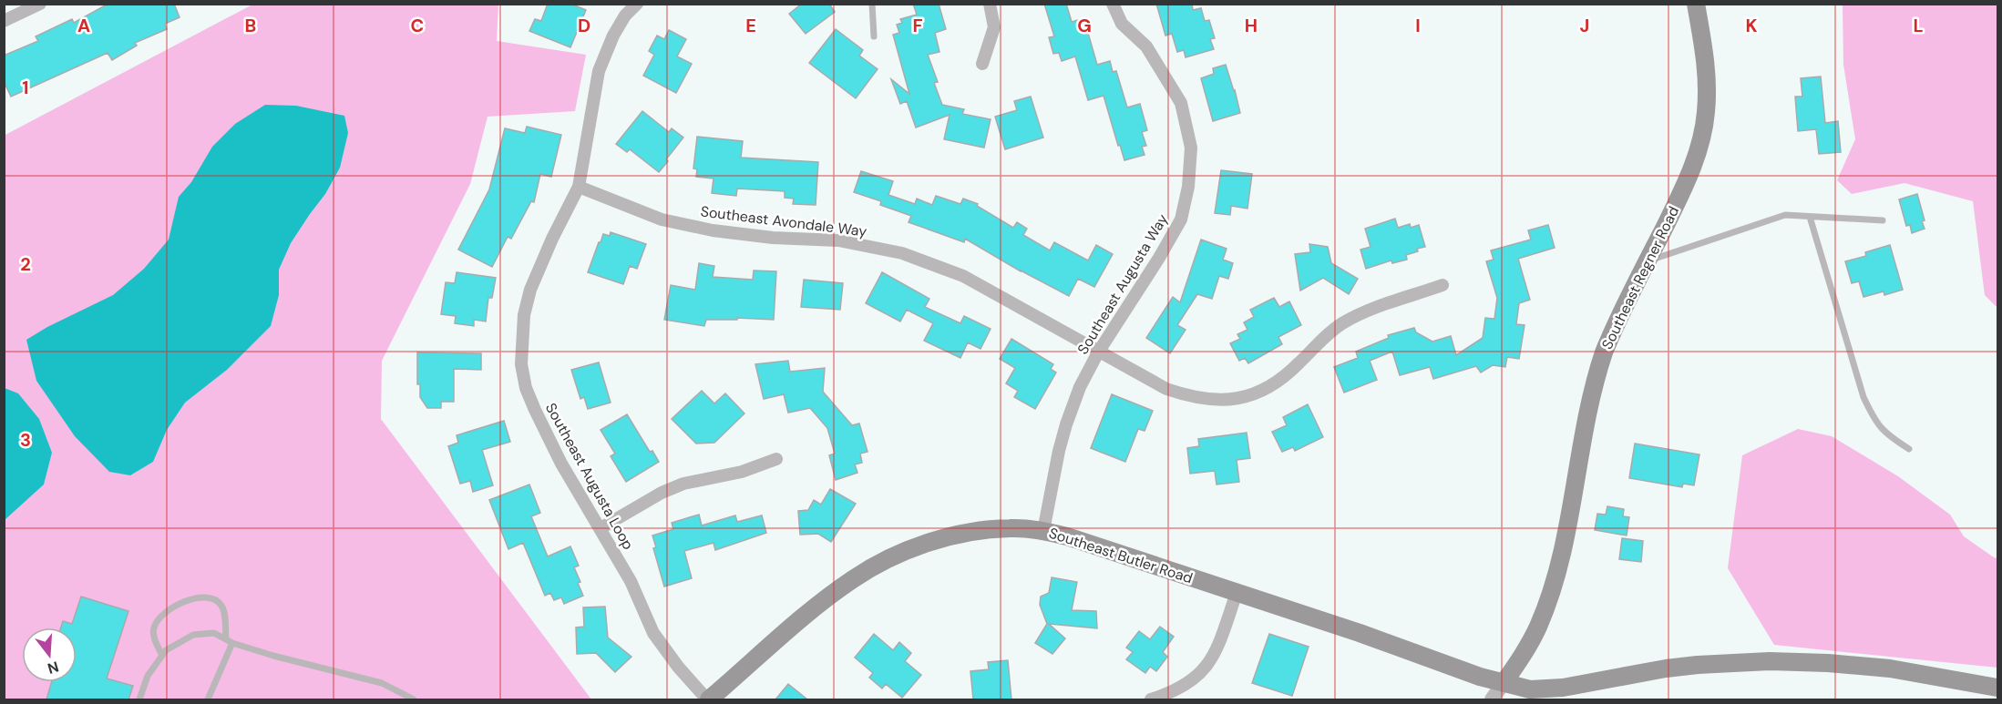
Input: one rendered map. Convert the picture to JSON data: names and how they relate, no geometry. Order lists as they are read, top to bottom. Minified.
{"streets":{"main road":["Southeast Regner Road","Southeast Butler Road"],"street":["Southeast Avondale Way","Southeast Augusta Way","Southeast Augusta Loop"]},"crossings":[["Southeast Avondale Way","Southeast Augusta Way"],["Southeast Avondale Way","Southeast Augusta Loop"],["Southeast Regner Road","Southeast Butler Road"],["Southeast Augusta Way","Southeast Butler Road"],["Southeast Augusta Loop","Southeast Butler Road"]],"north":"bottom","grid":{"columns":["A","B","C","D","E","F","G","H","I","J","K","L"],"rows":["1","2","3"]}}
